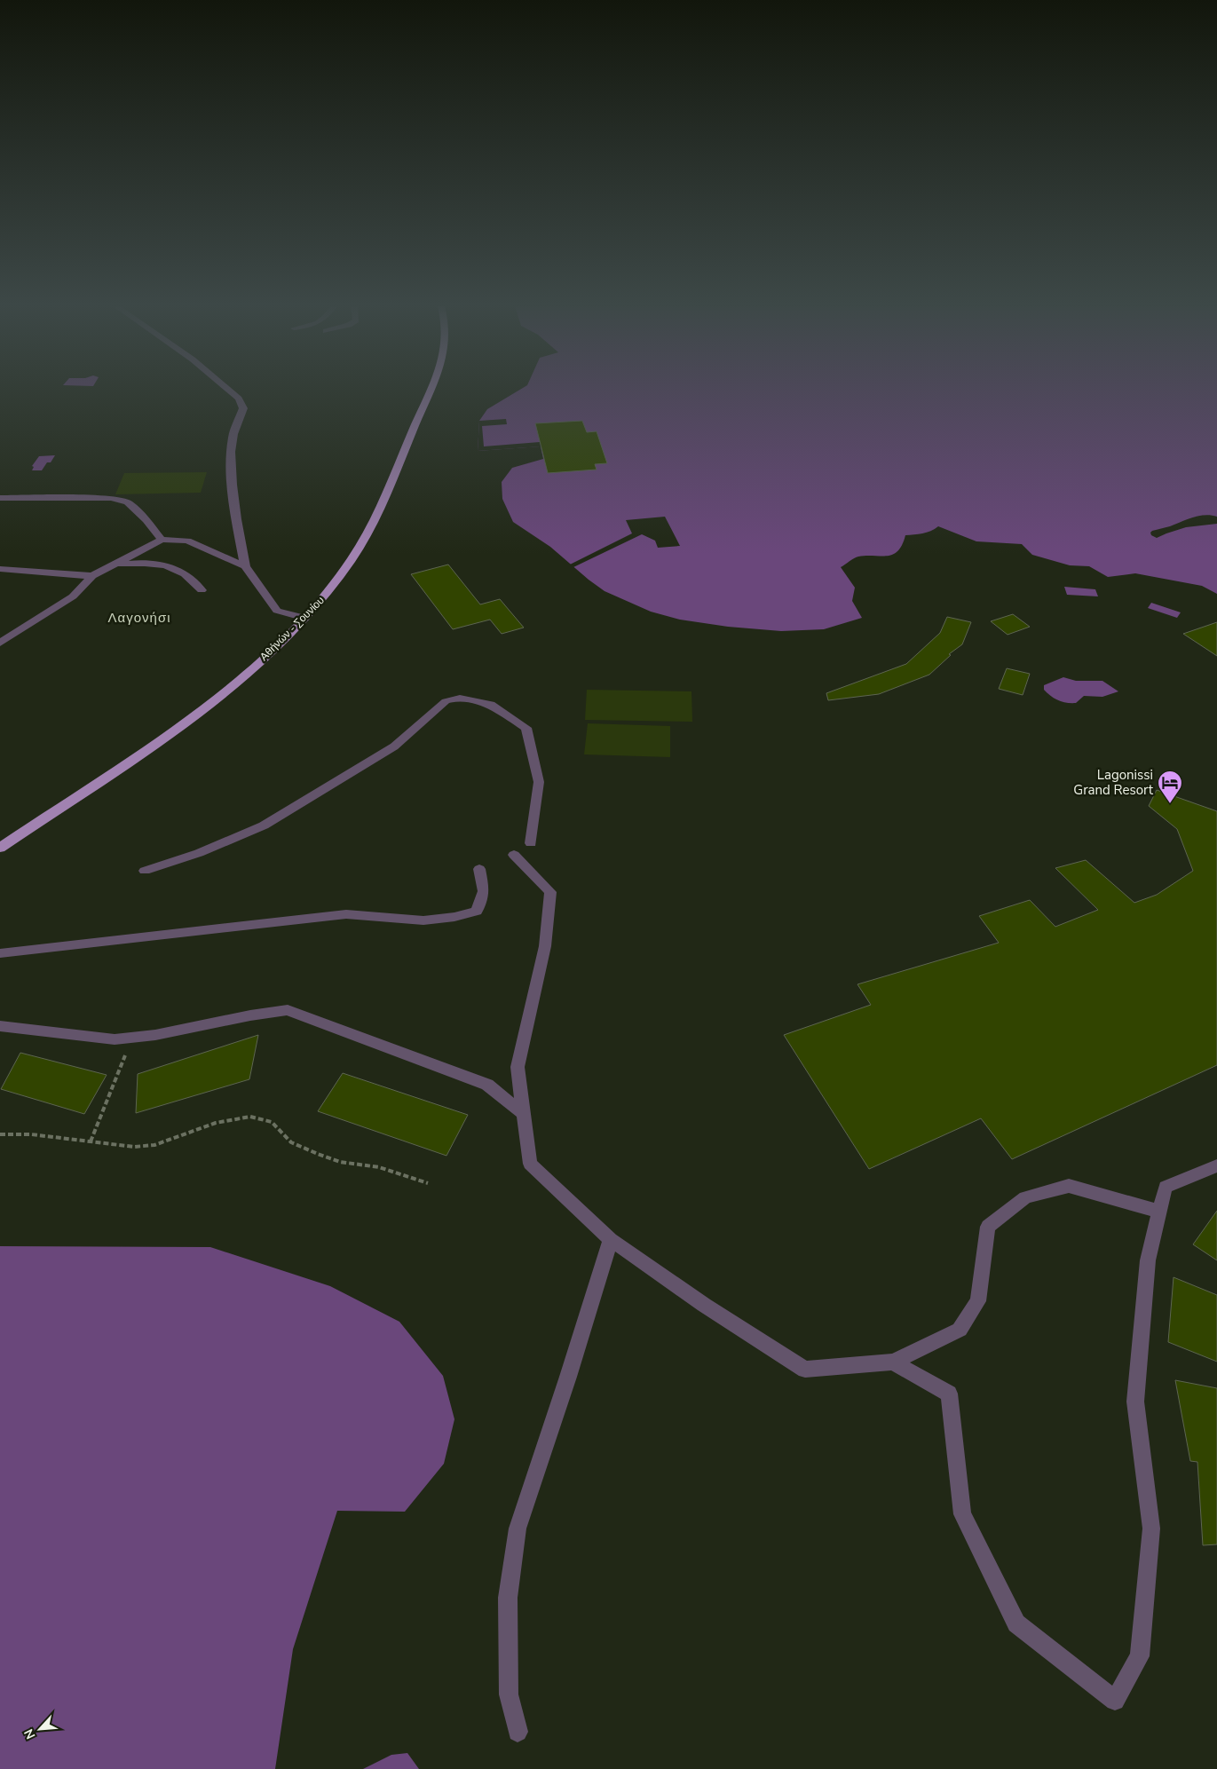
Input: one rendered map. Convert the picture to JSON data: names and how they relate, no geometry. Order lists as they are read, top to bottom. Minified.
{"streets":{"main road":["Αθήνών - Σουνίου"]},"districts":["Λαγονήσι"],"places":{"hotel":["Lagonissi Grand Resort"]},"north":"bottom left"}
